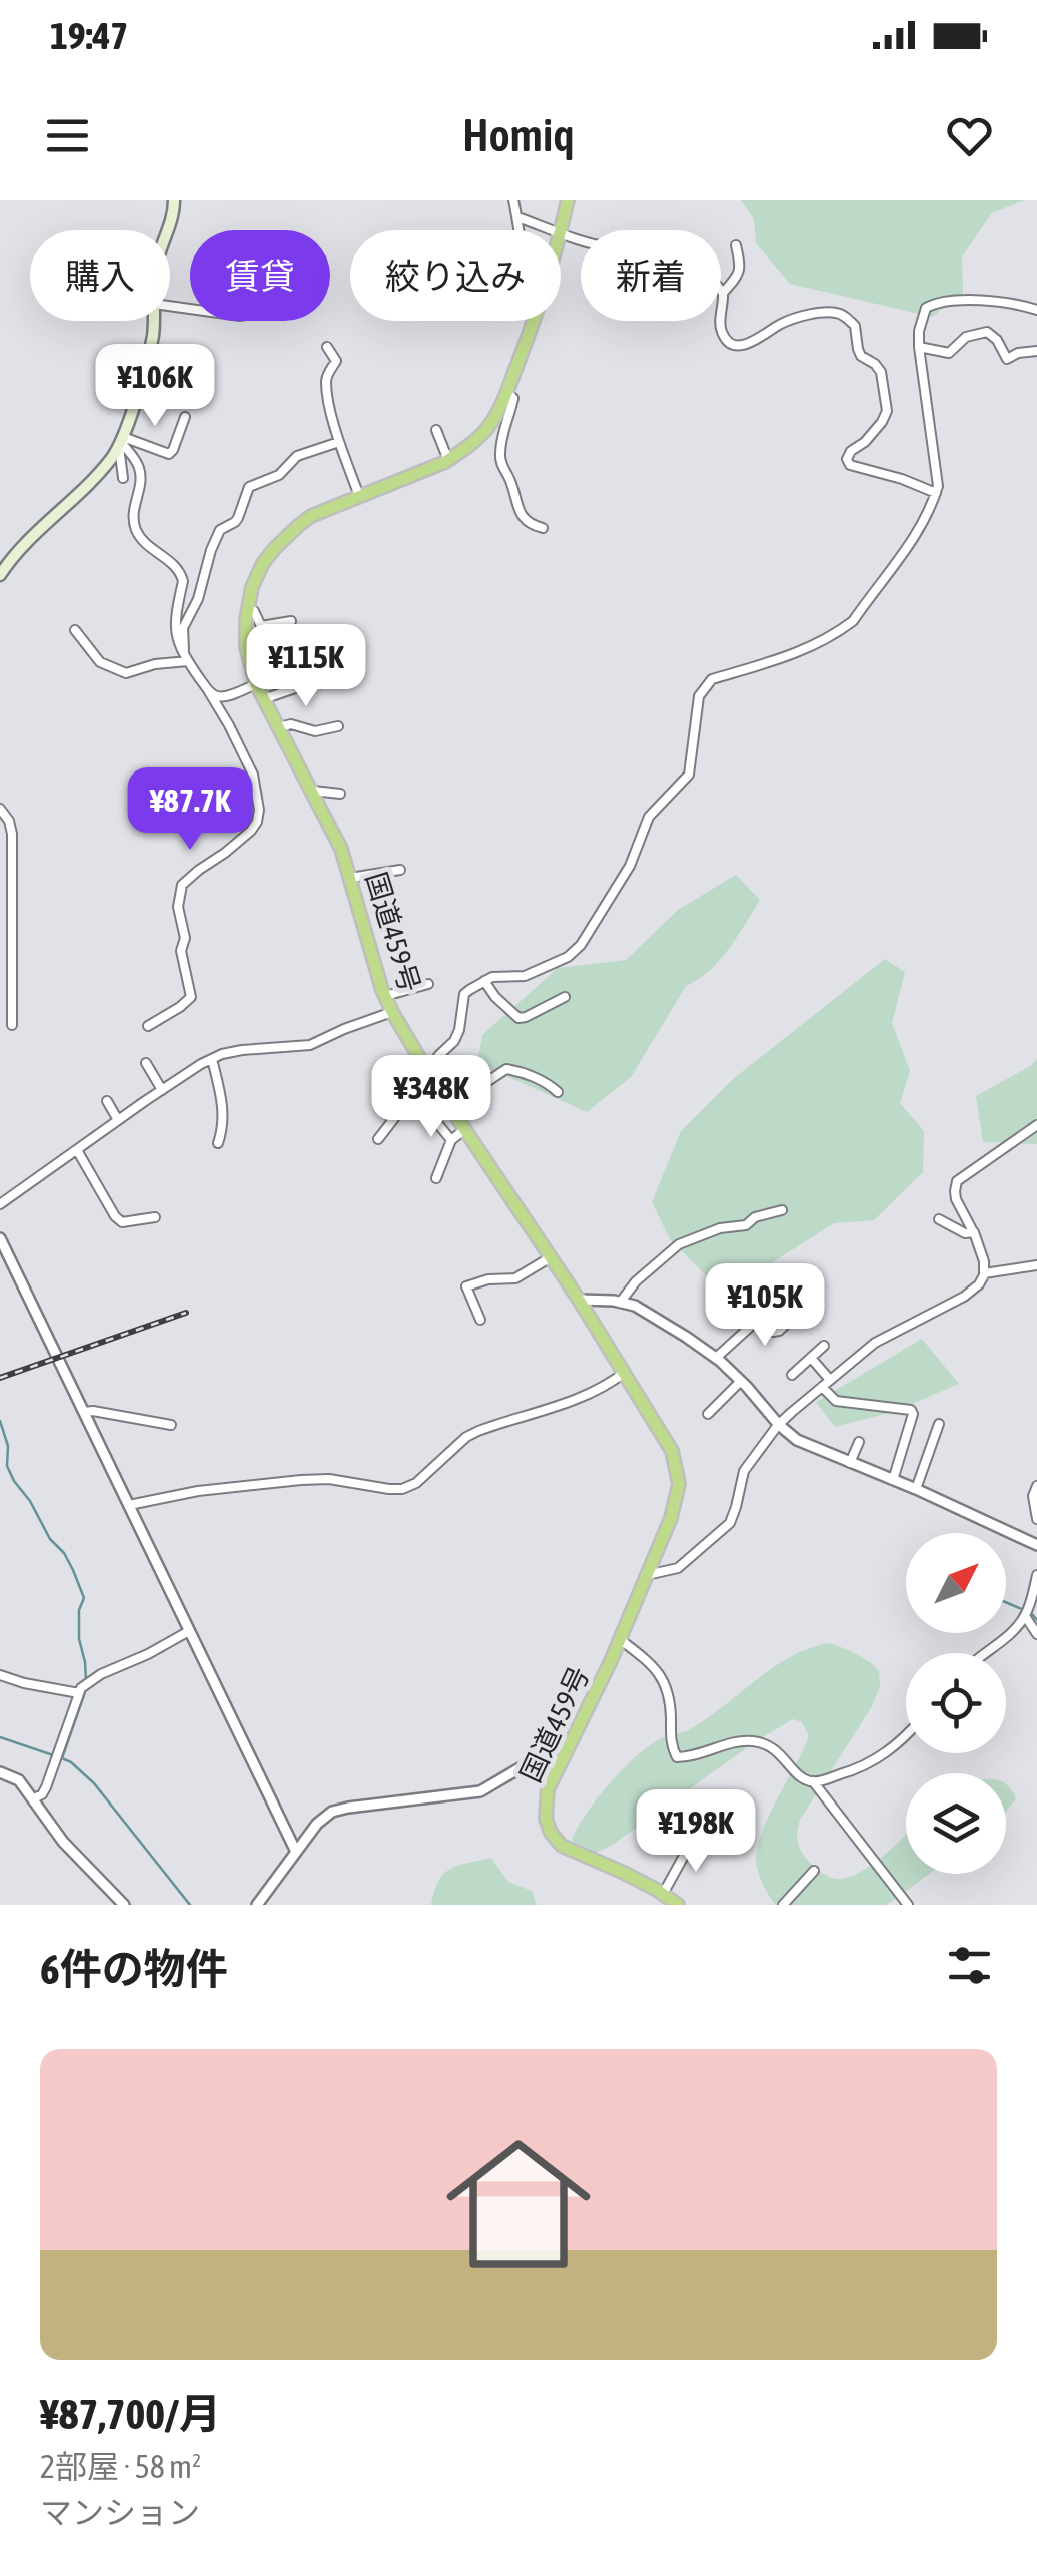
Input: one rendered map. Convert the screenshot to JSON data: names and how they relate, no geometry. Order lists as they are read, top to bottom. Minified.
{"streets":{"highway":["国道459号"]},"north":"top right","page":{"status":"19:47","header":"Homiq","chip":["購入","賃貸","絞り込み","新着"],"price":["¥106K","¥115K","¥87.7K","¥348K","¥105K","¥198K"],"heading":"6件の物件","list":[{"name":"¥87,700/月","note":"2部屋 · 58 m² · マンション"}]}}
